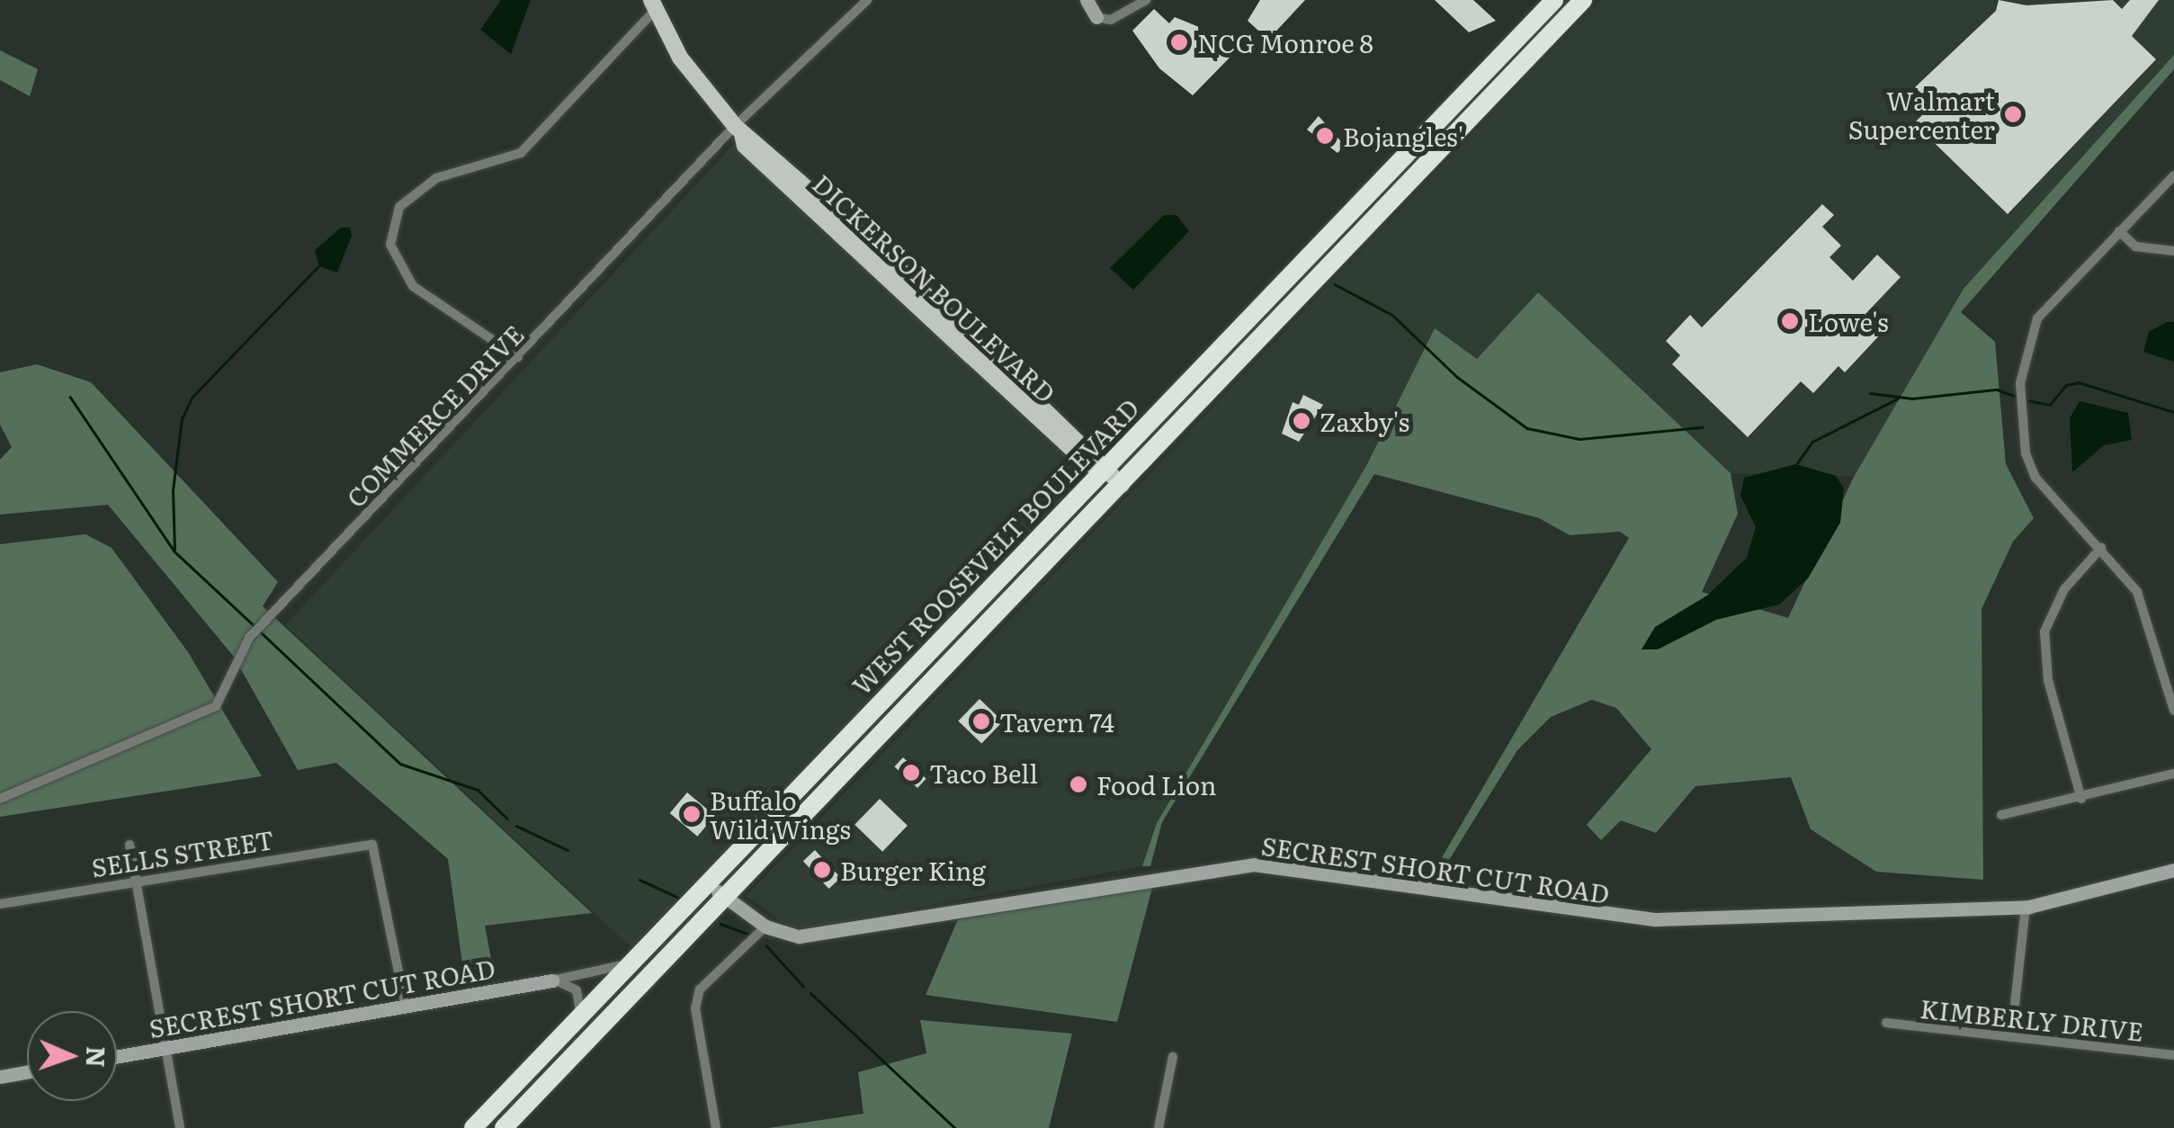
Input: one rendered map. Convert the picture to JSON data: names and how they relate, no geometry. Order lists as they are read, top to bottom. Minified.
{"streets":{"highway":["WEST ROOSEVELT BOULEVARD"],"main road":["DICKERSON BOULEVARD","SECREST SHORT CUT ROAD"],"street":["COMMERCE DRIVE","SELLS STREET","KIMBERLY DRIVE"]},"crossings":[["DICKERSON BOULEVARD","COMMERCE DRIVE"],["DICKERSON BOULEVARD","WEST ROOSEVELT BOULEVARD"],["WEST ROOSEVELT BOULEVARD","SECREST SHORT CUT ROAD"],["SELLS STREET","SECREST SHORT CUT ROAD"]],"places":["NCG Monroe 8","Walmart Supercenter","Bojangles'","Lowe's","Zaxby's","Tavern 74","Taco Bell","Food Lion","Buffalo Wild Wings","Burger King"],"north":"right"}
